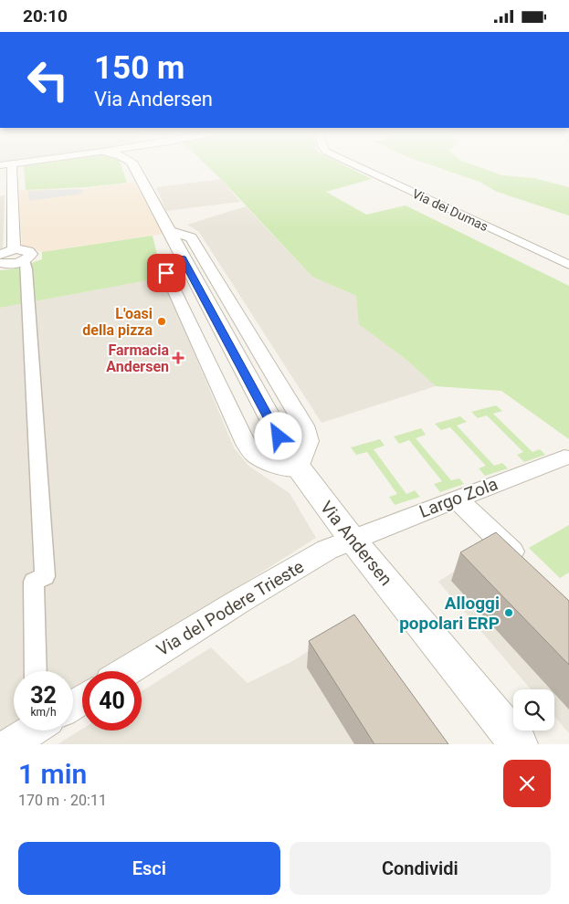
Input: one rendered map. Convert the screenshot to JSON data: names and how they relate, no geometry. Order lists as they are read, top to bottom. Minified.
{"streets":{"street":["Via dei Dumas","Largo Zola","Via Andersen","Via del Podere Trieste"]},"crossings":[["Largo Zola","Via Andersen"],["Largo Zola","Via del Podere Trieste"],["Via Andersen","Via del Podere Trieste"]],"places":{"other":["L'oasi della pizza","Alloggi popolari ERP"],"health":["Farmacia Andersen"]},"page":{"status":"20:10","turn":["150 m","Via Andersen"],"speed":"32 km/h","limit":"40","heading":["1 min","170 m · 20:11"],"buttons":["Esci","Condividi"]}}
